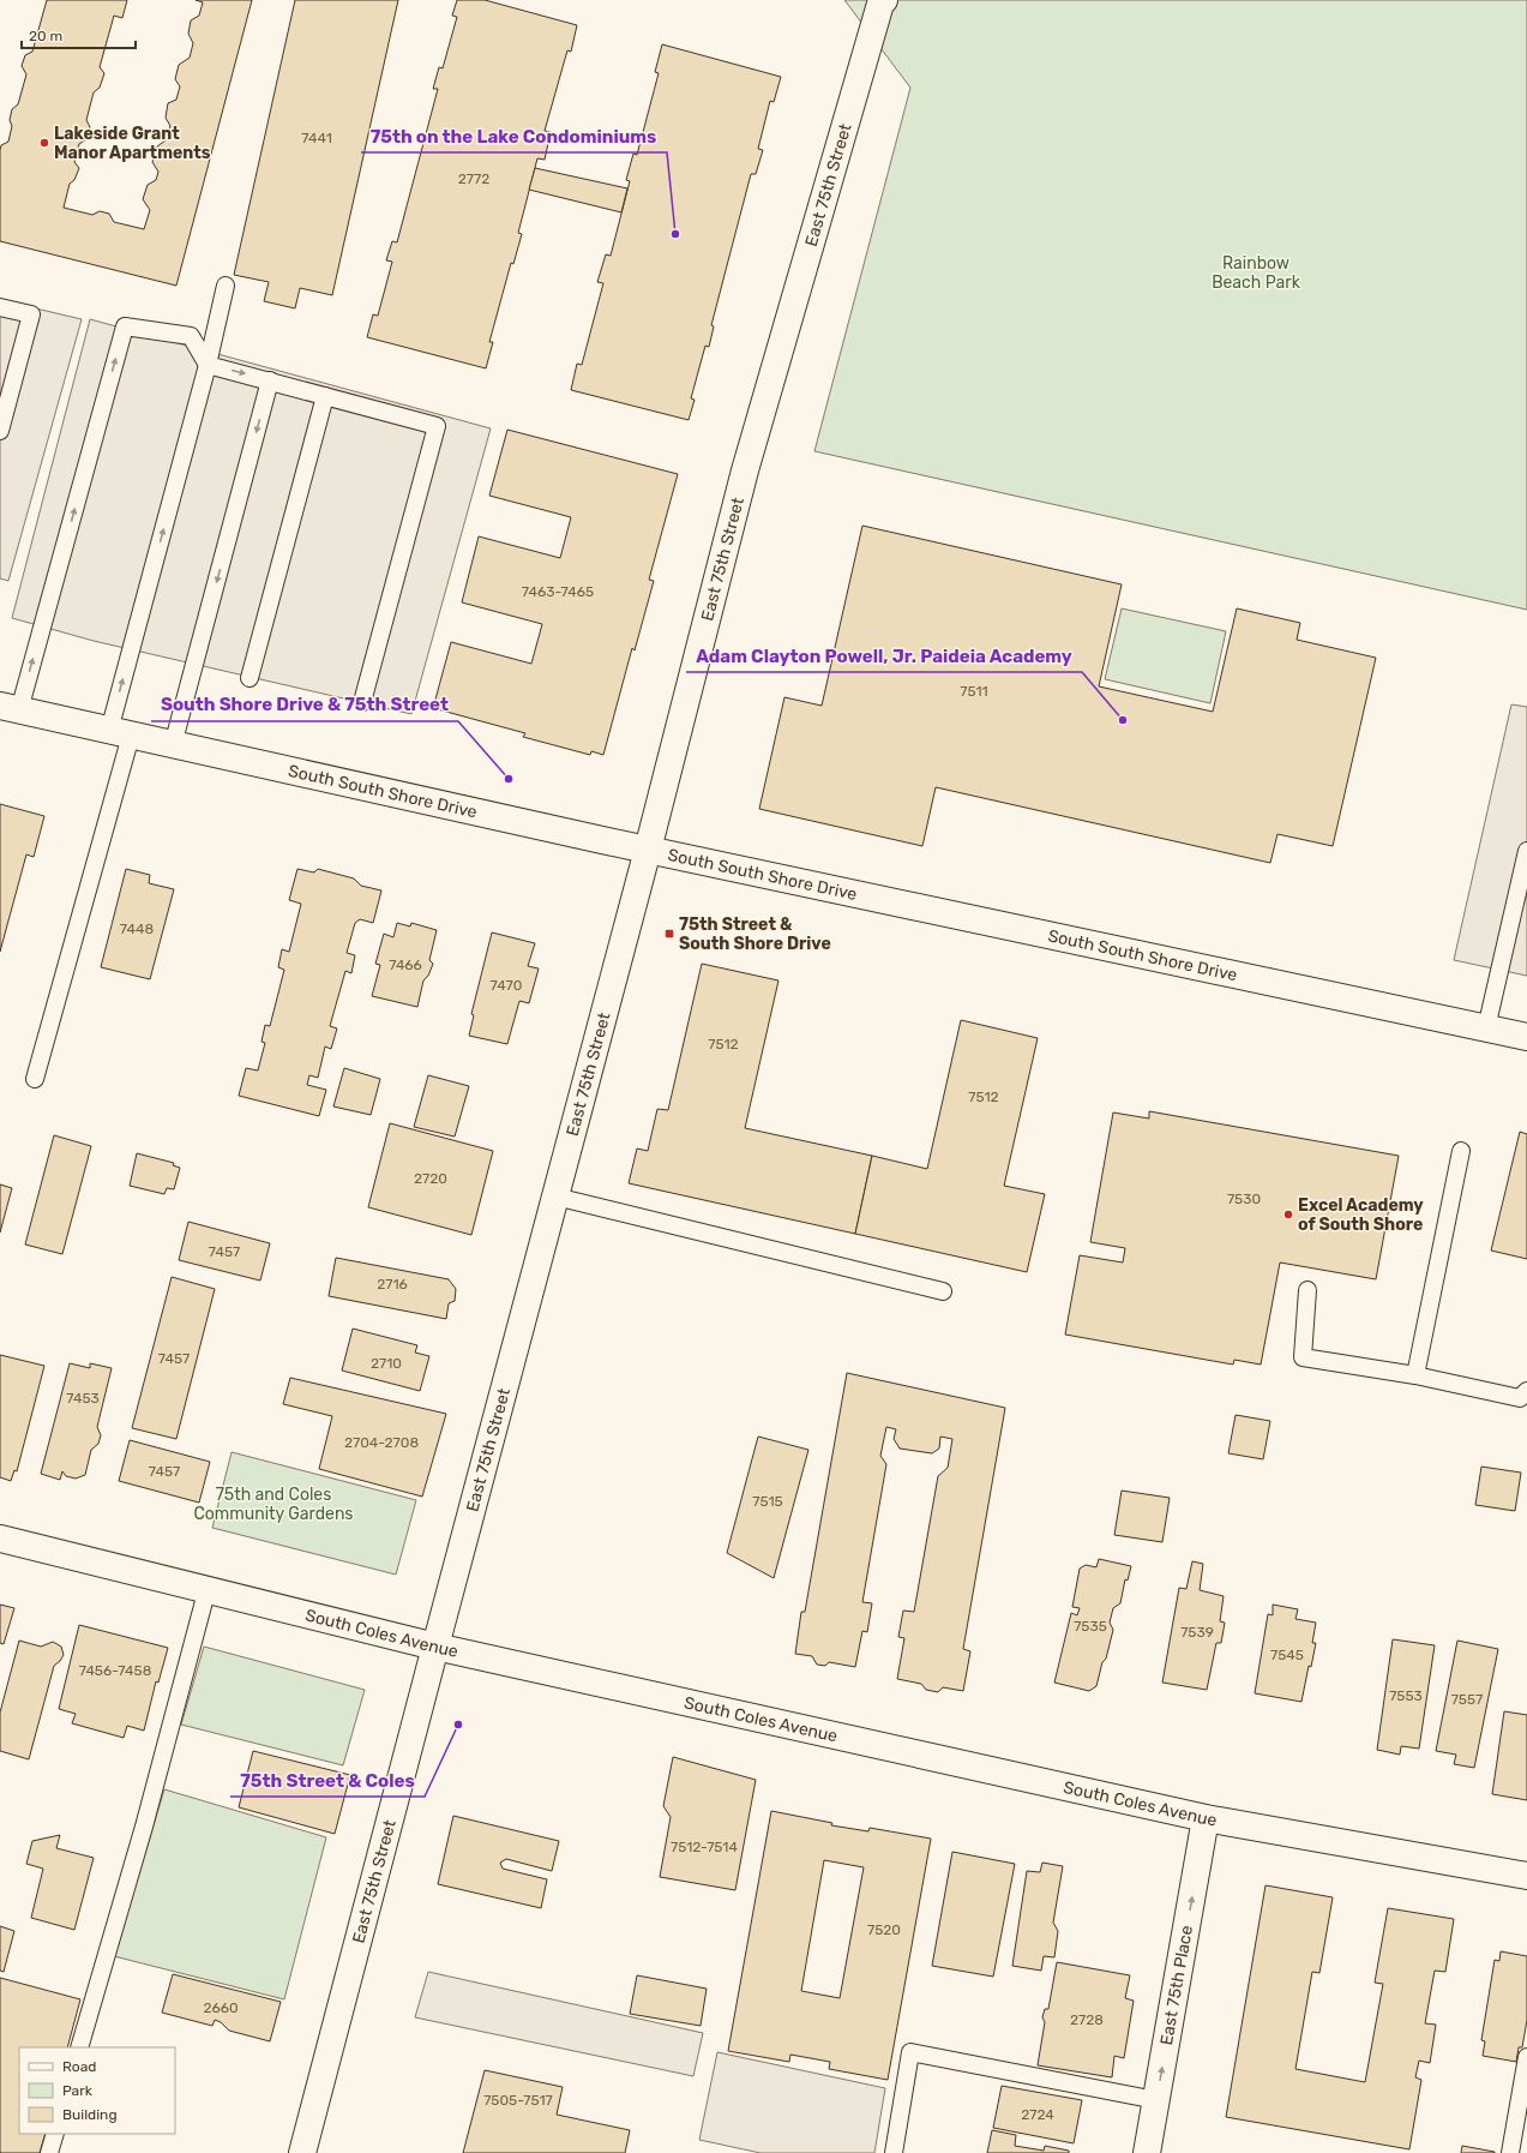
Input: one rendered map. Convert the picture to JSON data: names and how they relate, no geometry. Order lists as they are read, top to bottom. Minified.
{"streets":{"main road":["East 75th Street","South South Shore Drive","South Coles Avenue","East 75th Place"]},"crossings":[["East 75th Street","South South Shore Drive"],["East 75th Street","South Coles Avenue"],["South Coles Avenue","East 75th Place"]],"one_way":["East 75th Place"],"parks":["Rainbow Beach Park","75th and Coles Community Gardens"],"places":{"other":["Lakeside Grant Manor Apartments","75th on the Lake Condominiums","Adam Clayton Powell, Jr. Paideia Academy","South Shore Drive & 75th Street","Excel Academy of South Shore","75th Street & Coles"],"transit":["75th Street & South Shore Drive"]},"house_numbers":["7441","2772","7463-7465","7511","7448","7466","7470","7512","7512","2720","7530","7457","2716","7457","2710","7453","2704-2708","7457","7515","7535","7539","7545","7456-7458","7553","7557","7512-7514","7520","2660","2728","7505-7517","2724"],"legend":["Road","Park","Building"],"scale_bar":"20 m"}
